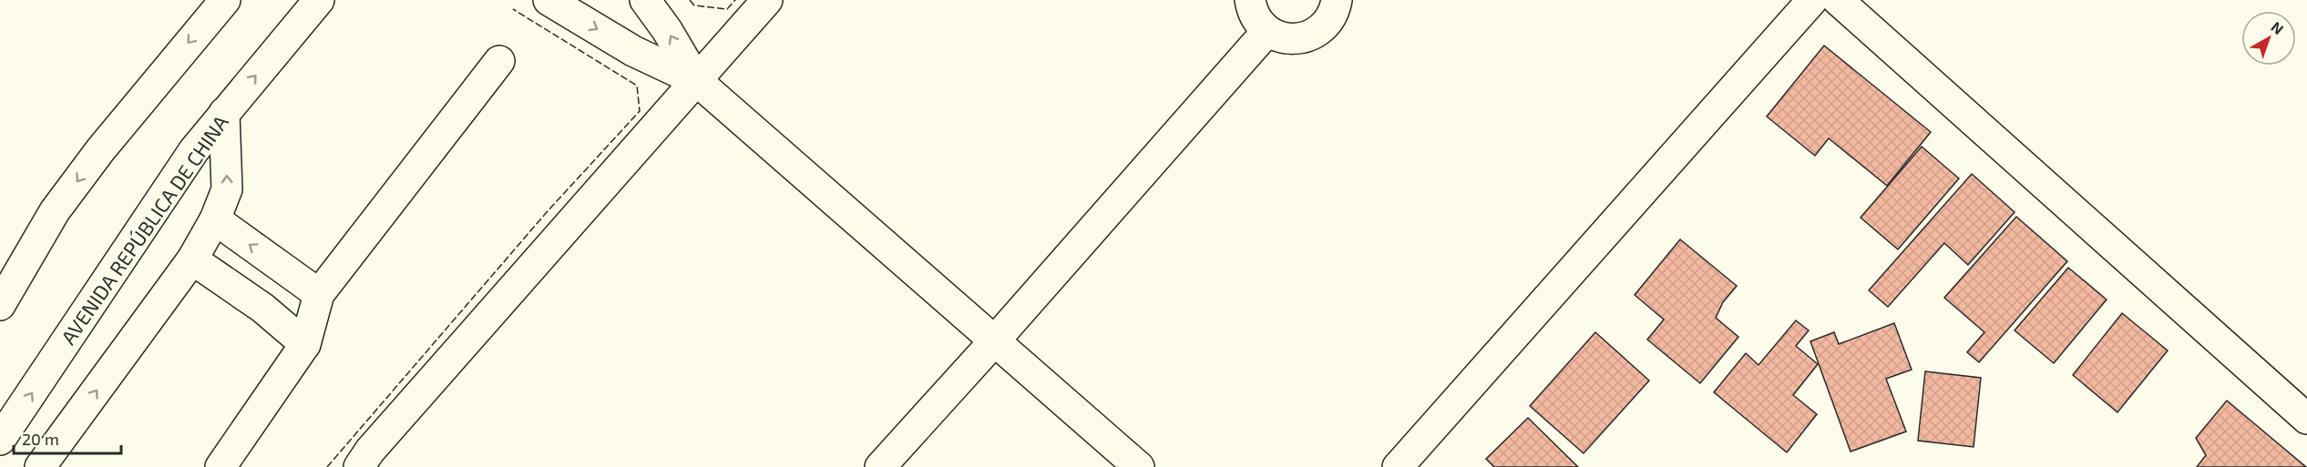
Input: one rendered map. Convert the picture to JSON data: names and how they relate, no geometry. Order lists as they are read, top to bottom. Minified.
{"streets":{"street":["AVENIDA REPÚBLICA DE CHINA"]},"scale_bar":"20 m","north":"top right"}
